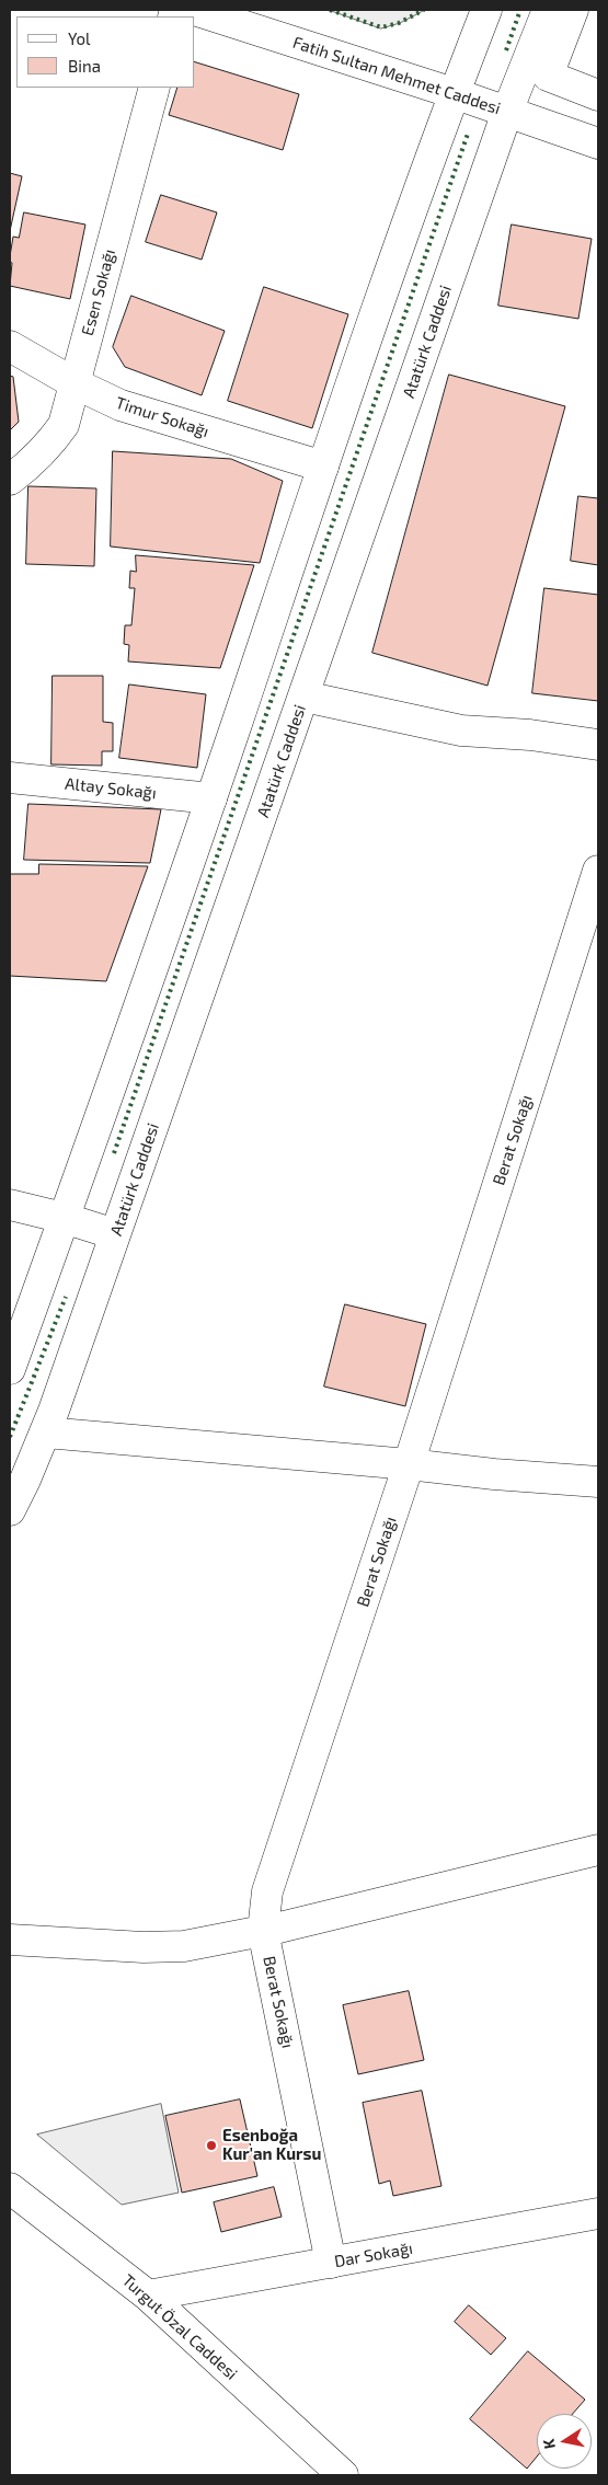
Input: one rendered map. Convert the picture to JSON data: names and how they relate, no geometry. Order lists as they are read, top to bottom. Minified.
{"streets":{"street":["Fatih Sultan Mehmet Caddesi","Esen Sokağı","Atatürk Caddesi","Timur Sokağı","Altay Sokağı","Berat Sokağı","Dar Sokağı","Turgut Özal Caddesi"]},"crossings":[["Fatih Sultan Mehmet Caddesi","Atatürk Caddesi"],["Esen Sokağı","Timur Sokağı"],["Berat Sokağı","Dar Sokağı"],["Dar Sokağı","Turgut Özal Caddesi"]],"places":["Esenboğa Kur'an Kursu"],"legend":["Yol","Bina"],"north":"left"}
